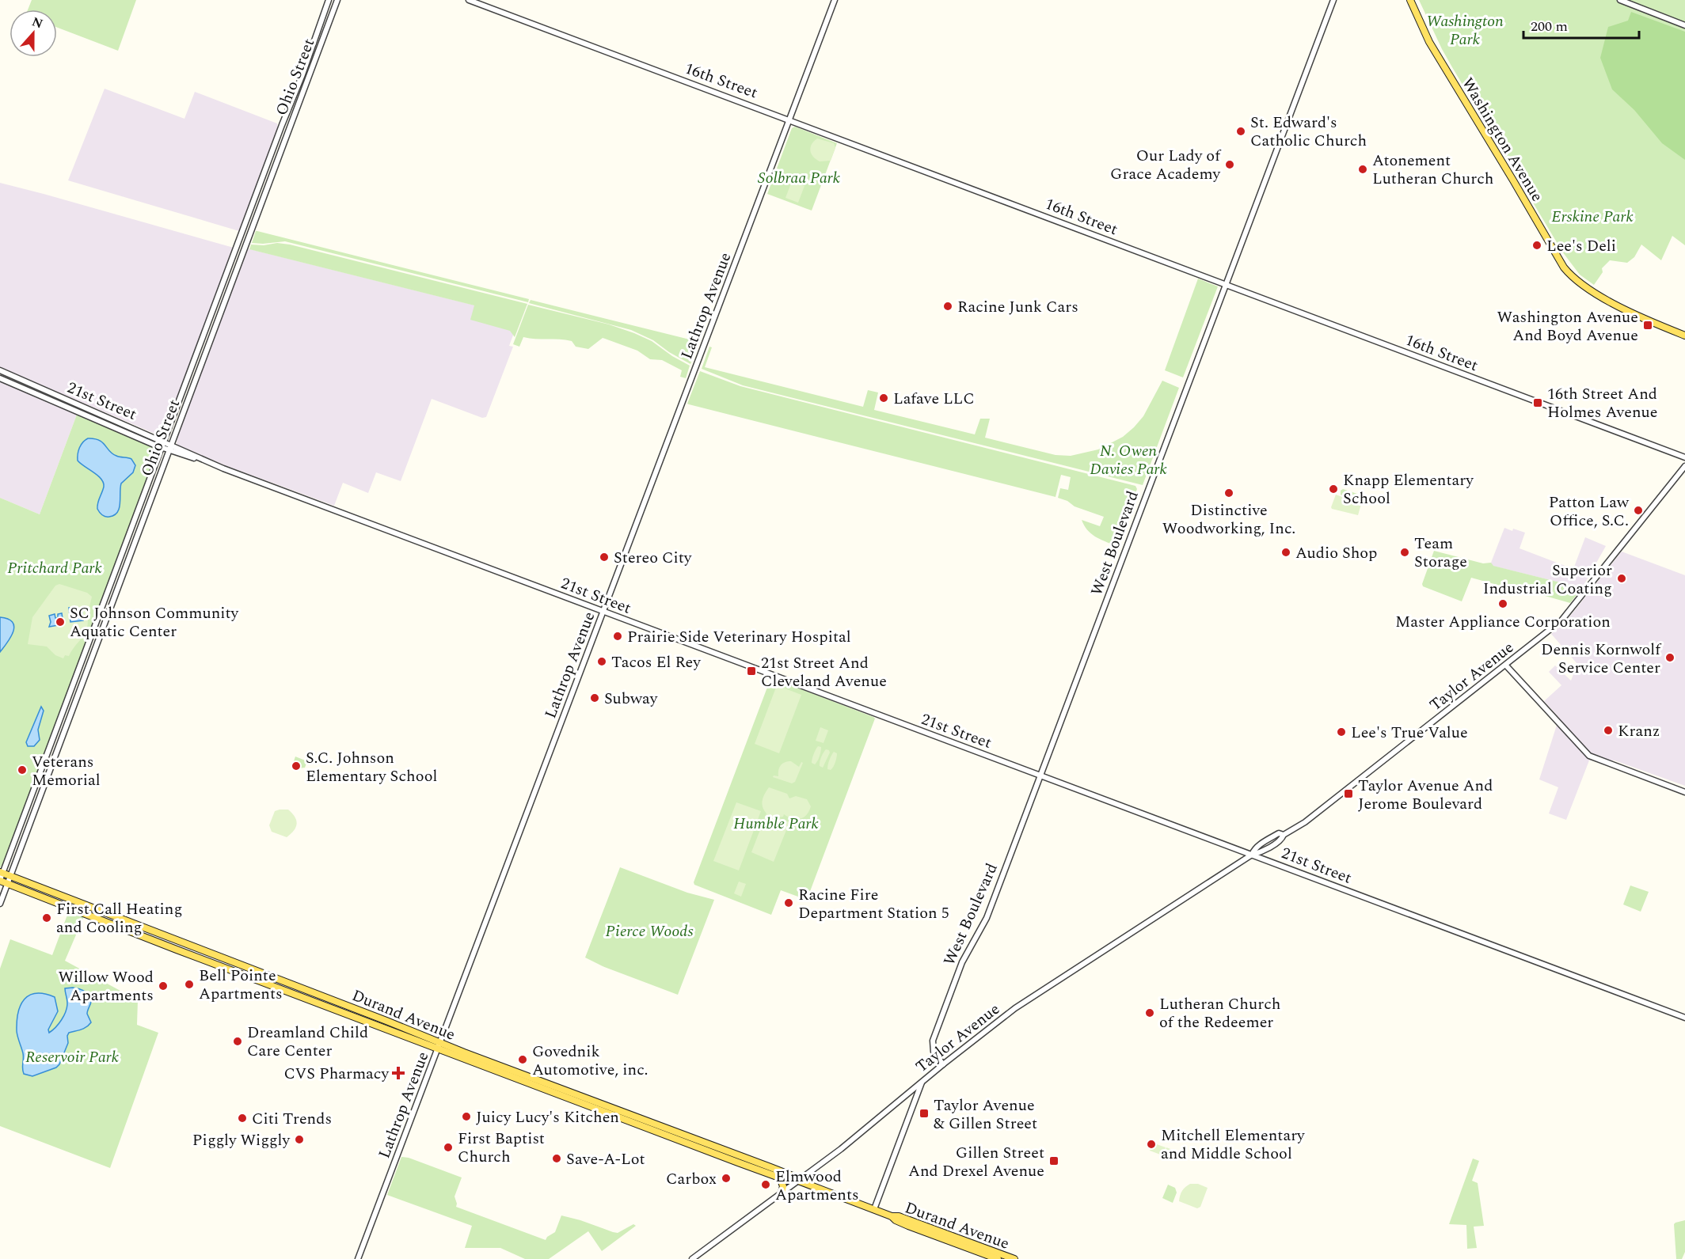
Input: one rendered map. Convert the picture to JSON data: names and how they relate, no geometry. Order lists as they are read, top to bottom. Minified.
{"streets":{"main road":["Washington Avenue","Durand Avenue"],"street":["Ohio Street","16th Street","Lathrop Avenue","21st Street","West Boulevard","Taylor Avenue"]},"crossings":[["Ohio Street","21st Street"],["Ohio Street","Durand Avenue"],["16th Street","Lathrop Avenue"],["16th Street","West Boulevard"],["Lathrop Avenue","21st Street"],["Lathrop Avenue","Durand Avenue"],["21st Street","West Boulevard"],["21st Street","Taylor Avenue"],["West Boulevard","Taylor Avenue"],["Taylor Avenue","Durand Avenue"]],"parks":["Washington Park","Solbraa Park","Erskine Park","N. Owen Davies Park","Pritchard Park","Humble Park","Pierce Woods","Reservoir Park"],"places":{"other":["St. Edward's Catholic Church","Our Lady of Grace Academy","Atonement Lutheran Church","Lee's Deli","Racine Junk Cars","Lafave LLC","Knapp Elementary School","Distinctive Woodworking, Inc.","Patton Law Office, S.C.","Audio Shop","Team Storage","Stereo City","Superior Industrial Coating","Master Appliance Corporation","SC Johnson Community Aquatic Center","Prairie Side Veterinary Hospital","Dennis Kornwolf Service Center","Tacos El Rey","Subway","Kranz","Lee's True Value","S.C. Johnson Elementary School","Veterans Memorial","Racine Fire Department Station 5","First Call Heating and Cooling","Bell Pointe Apartments","Willow Wood Apartments","Lutheran Church of the Redeemer","Dreamland Child Care Center","Govednik Automotive, inc.","Juicy Lucy's Kitchen","Citi Trends","Piggly Wiggly","Mitchell Elementary and Middle School","First Baptist Church","Save-A-Lot","Carbox","Elmwood Apartments"],"transit":["Washington Avenue And Boyd Avenue","16th Street And Holmes Avenue","21st Street And Cleveland Avenue","Taylor Avenue And Jerome Boulevard","Taylor Avenue & Gillen Street","Gillen Street And Drexel Avenue"],"health":["CVS Pharmacy"]},"scale_bar":"200 m","north":"top"}
